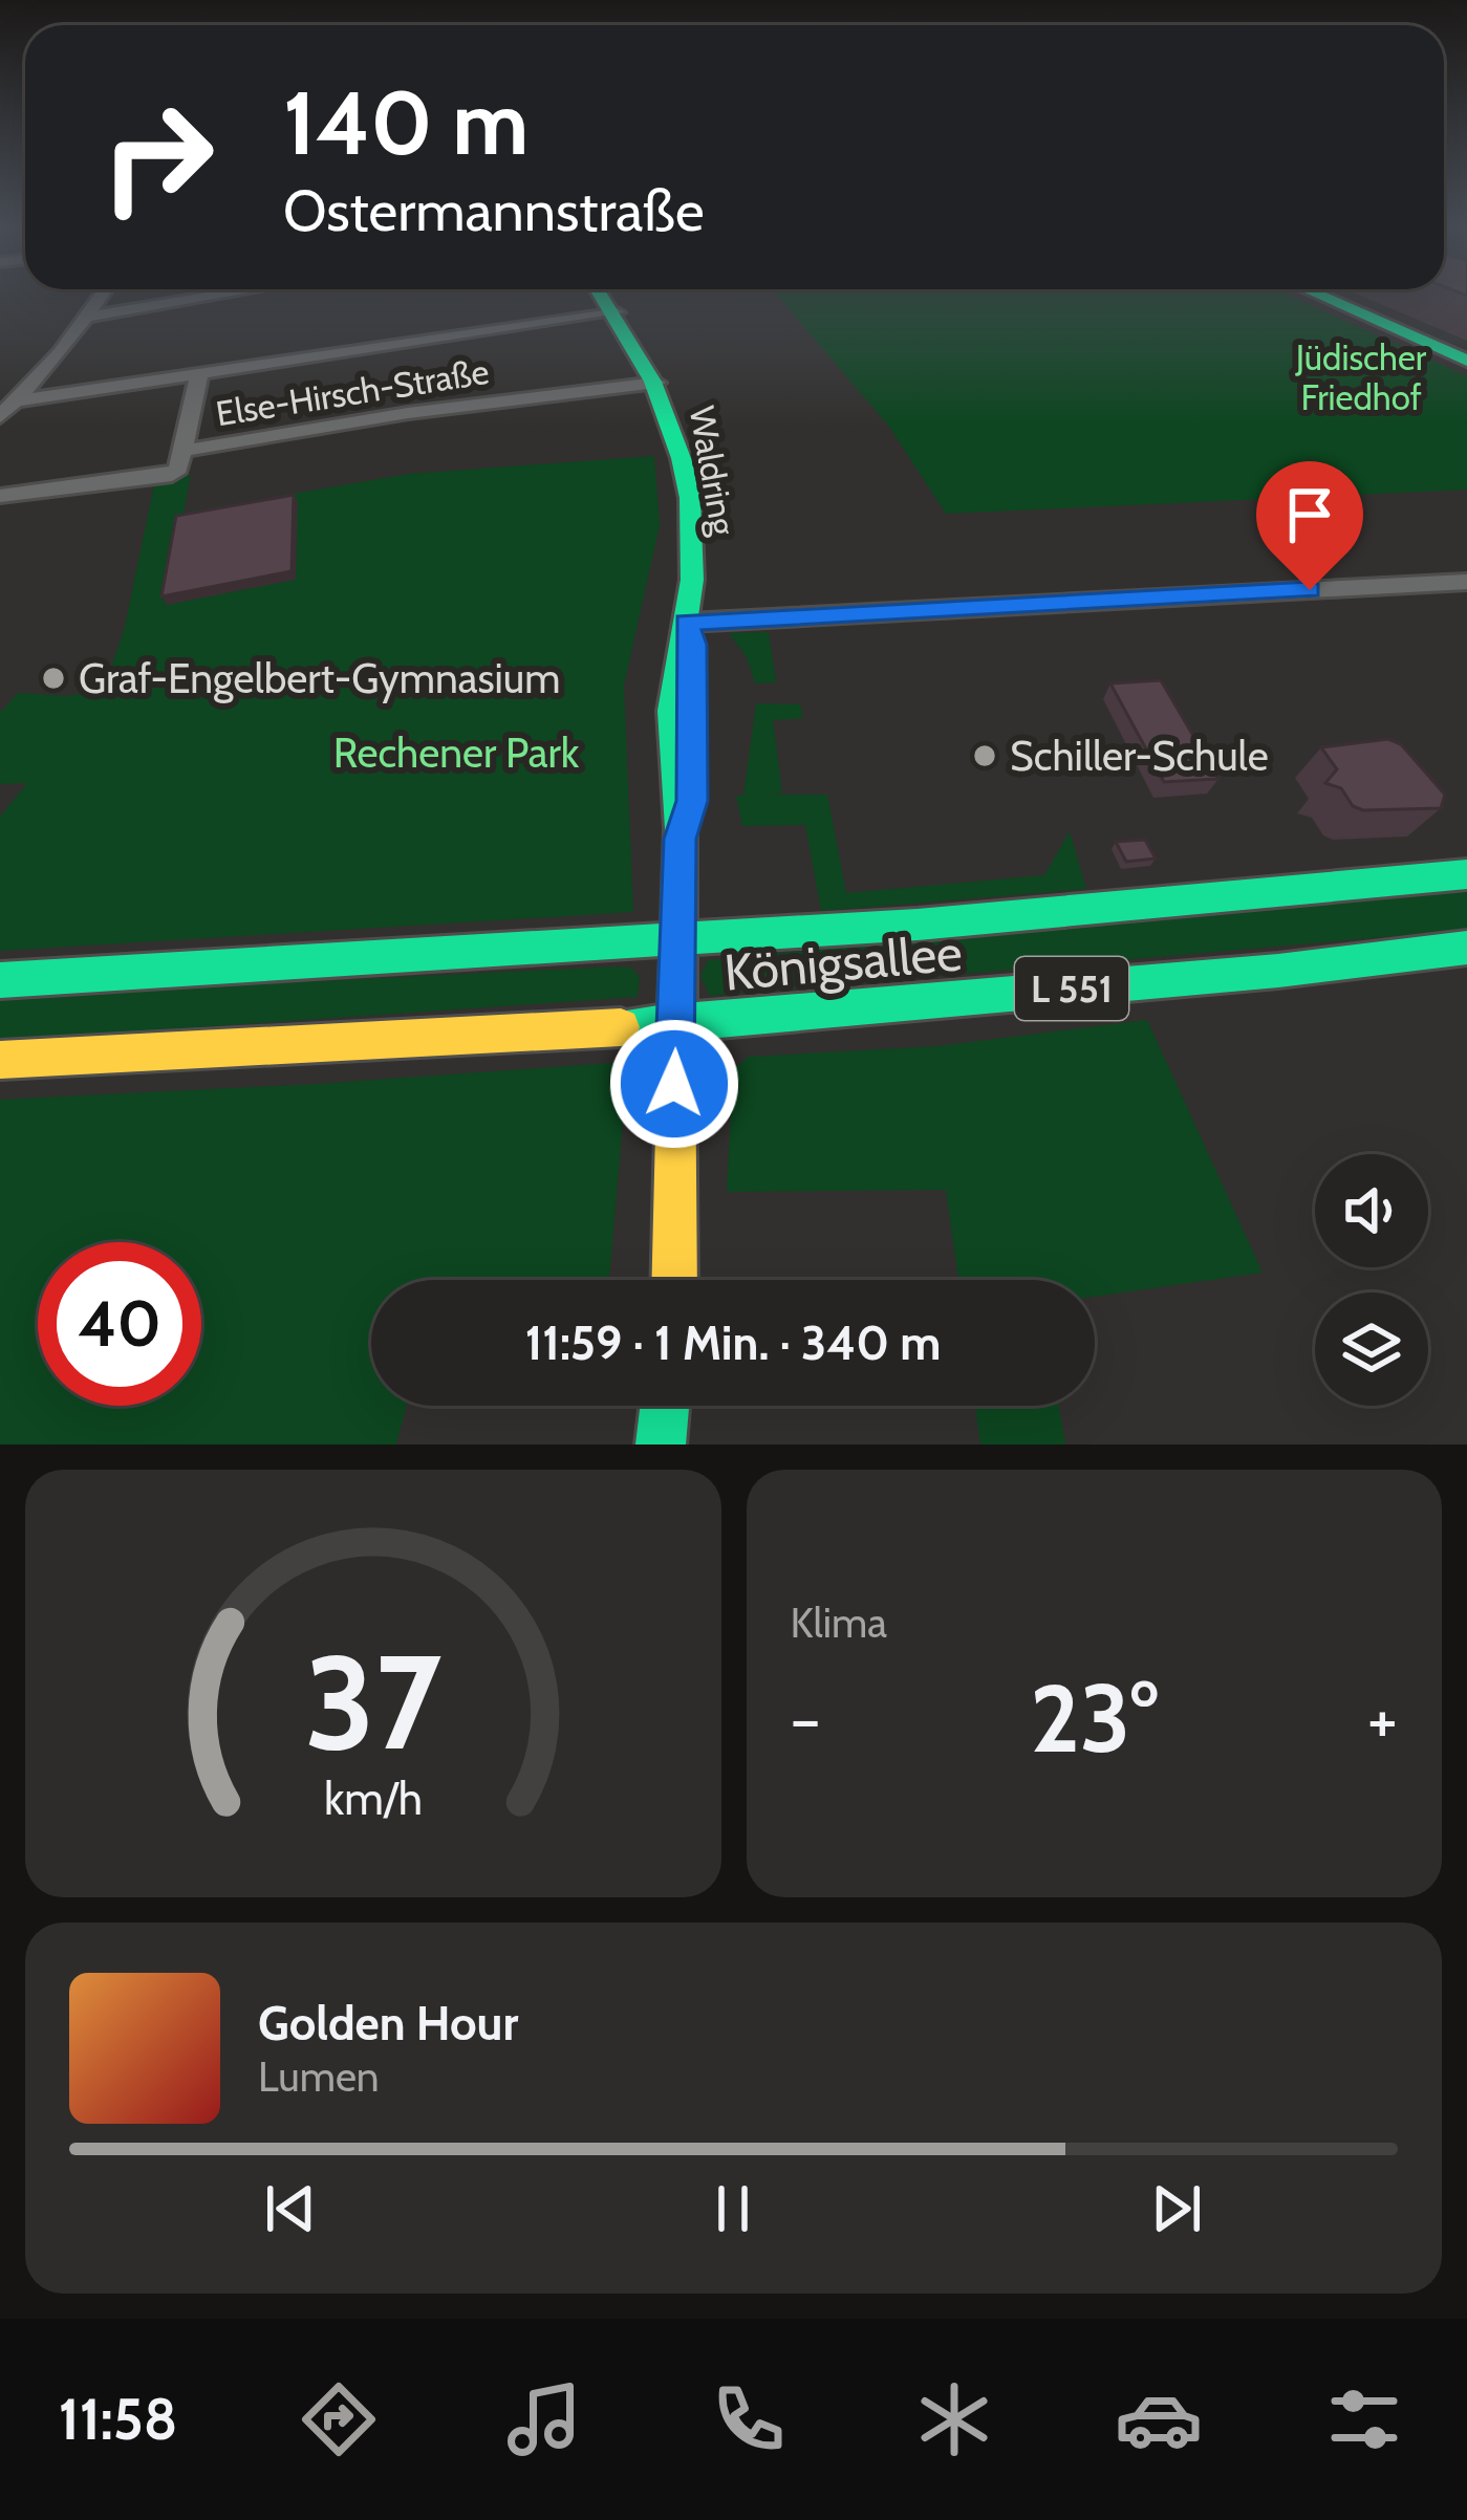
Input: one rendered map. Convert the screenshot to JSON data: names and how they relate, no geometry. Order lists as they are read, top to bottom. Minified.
{"streets":{"main road":["Waldring","Königsallee","L 551"],"street":["Else-Hirsch-Straße"]},"crossings":[["Else-Hirsch-Straße","Waldring"],["Waldring","Königsallee"]],"parks":["Jüdischer Friedhof","Rechener Park"],"places":["Graf-Engelbert-Gymnasium","Schiller-Schule"],"page":{"turn":["140 m","Ostermannstraße"],"limit":"40","trip":"11:59 · 1 Min. · 340 m","tile":"Klima","heat":["−","23°","+"],"song":["Golden Hour","Lumen"],"tabs":"11:58","gauge":["37","km/h"]}}
